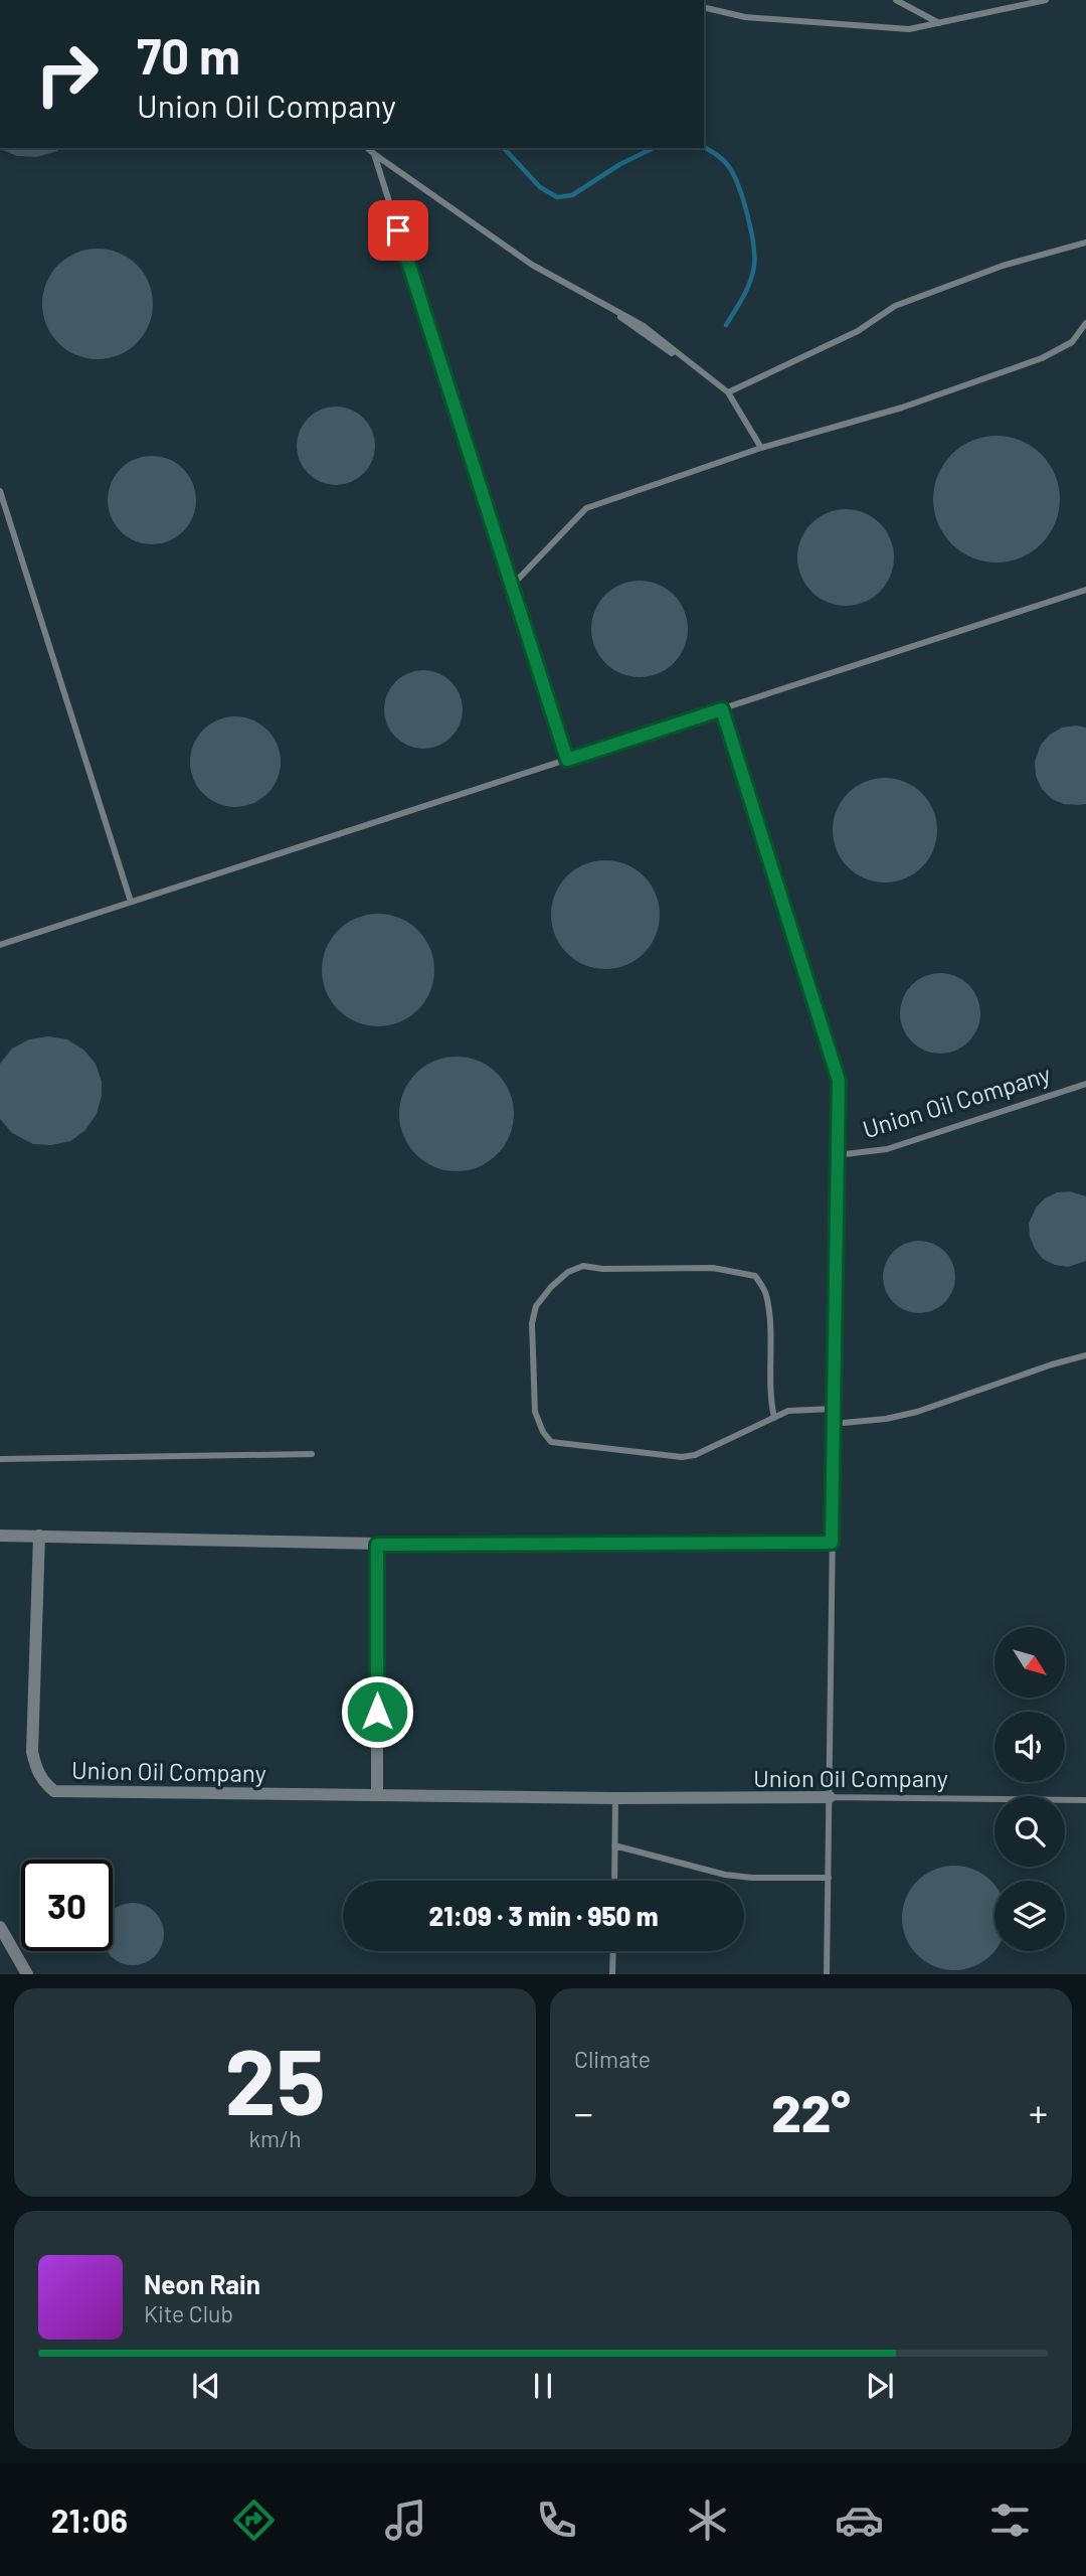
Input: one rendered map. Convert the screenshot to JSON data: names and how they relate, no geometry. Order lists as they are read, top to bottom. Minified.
{"streets":{"street":["Union Oil Company"]},"north":"bottom right","page":{"turn":["70 m","Union Oil Company"],"limit":"30","trip":"21:09 · 3 min · 950 m","tile":[["25","km/h"],"Climate"],"heat":["−","22°","+"],"song":["Neon Rain","Kite Club"],"tabs":"21:06"}}
